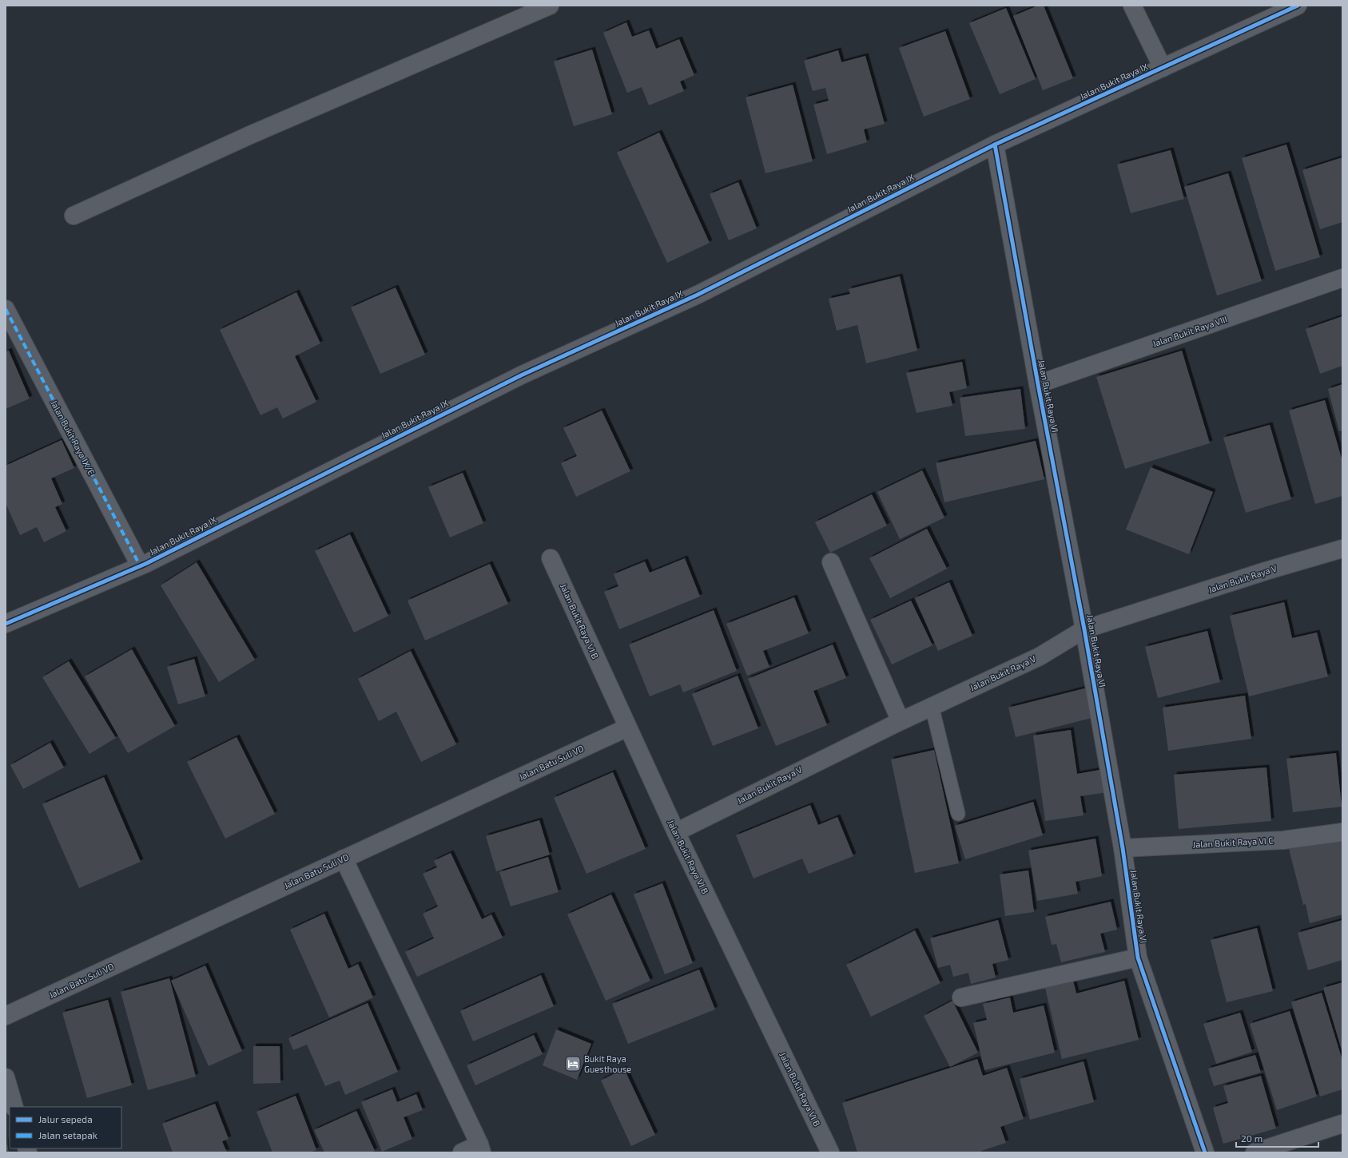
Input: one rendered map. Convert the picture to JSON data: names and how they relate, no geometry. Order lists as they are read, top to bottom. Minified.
{"streets":{"street":["Jalan Bukit Raya IX","Jalan Bukit Raya VIII","Jalan Bukit Raya VI","Jalan Bukit Raya IX/E","Jalan Bukit Raya V","Jalan Bukit Raya VI B","Jalan Batu Suli VD","Jalan Bukit Raya VI C"]},"crossings":[["Jalan Bukit Raya IX","Jalan Bukit Raya VI"],["Jalan Bukit Raya IX","Jalan Bukit Raya IX/E"],["Jalan Bukit Raya VIII","Jalan Bukit Raya VI"],["Jalan Bukit Raya VI","Jalan Bukit Raya V"],["Jalan Bukit Raya VI","Jalan Bukit Raya VI C"],["Jalan Bukit Raya V","Jalan Bukit Raya VI B"],["Jalan Bukit Raya VI B","Jalan Batu Suli VD"]],"places":{"hotel":["Bukit Raya Guesthouse"]},"legend":["Jalur sepeda","Jalan setapak"],"scale_bar":"20 m"}
